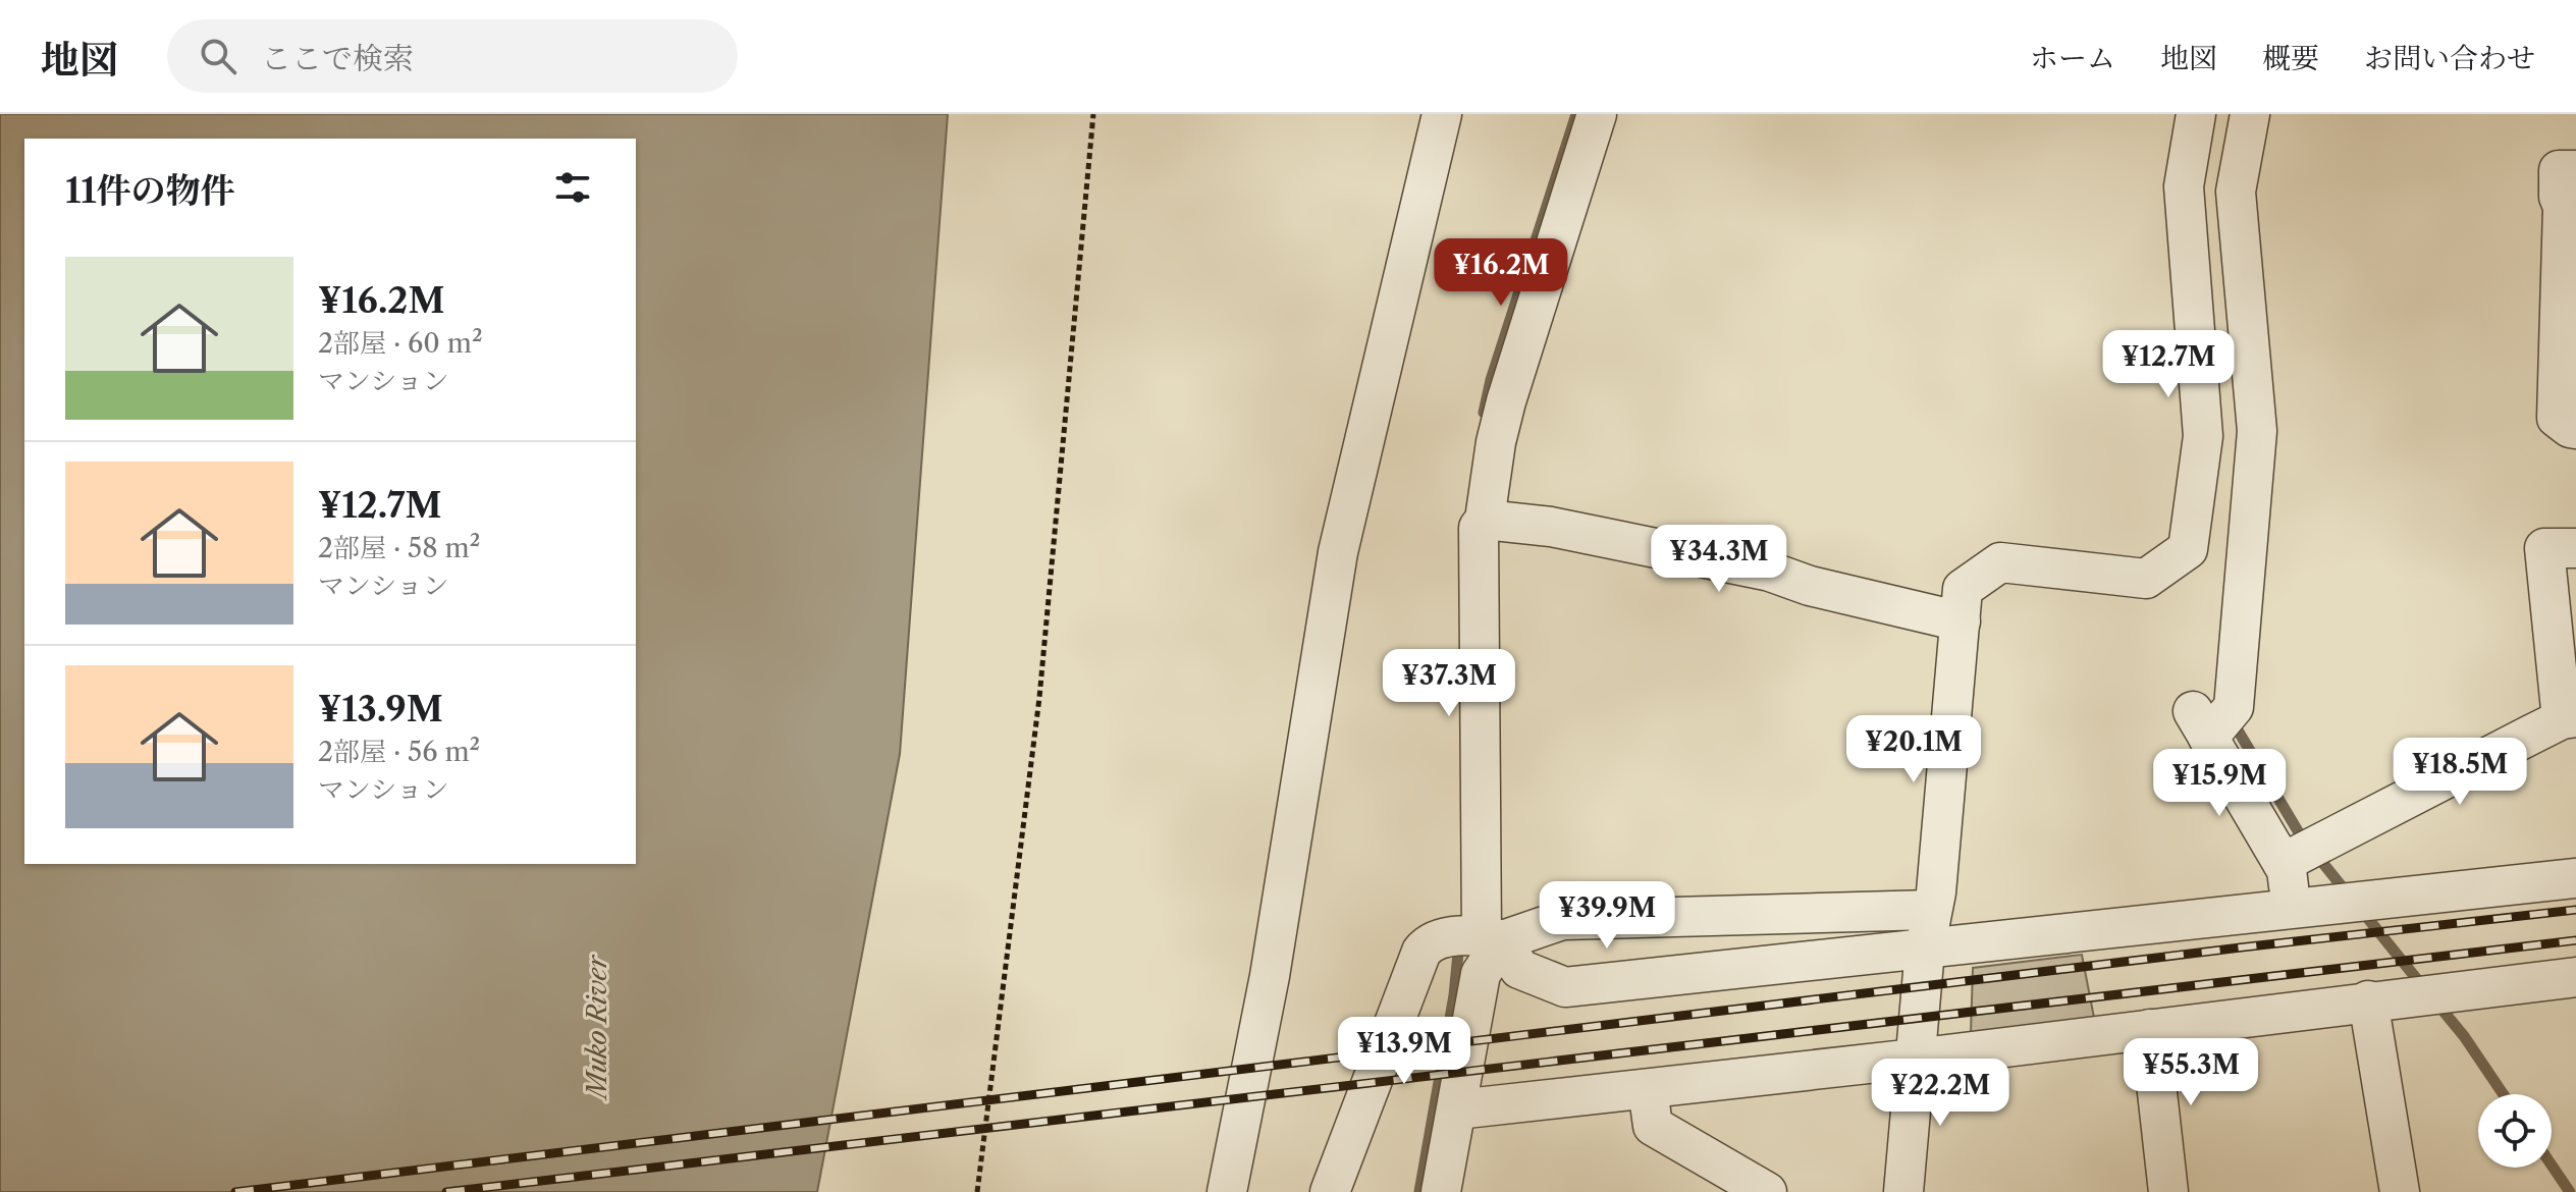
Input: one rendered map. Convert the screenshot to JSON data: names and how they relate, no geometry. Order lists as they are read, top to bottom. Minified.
{"water":["Muko River"],"page":{"header":"地図","search":"ここで検索","nav":["ホーム","地図","概要","お問い合わせ"],"heading":"11件の物件","list":[{"name":"¥16.2M","note":"2部屋 · 60 m² · マンション"},{"name":"¥12.7M","note":"2部屋 · 58 m² · マンション"},{"name":"¥13.9M","note":"2部屋 · 56 m² · マンション"}],"price":["¥16.2M","¥12.7M","¥34.3M","¥37.3M","¥20.1M","¥18.5M","¥15.9M","¥39.9M","¥13.9M","¥55.3M","¥22.2M"]}}
